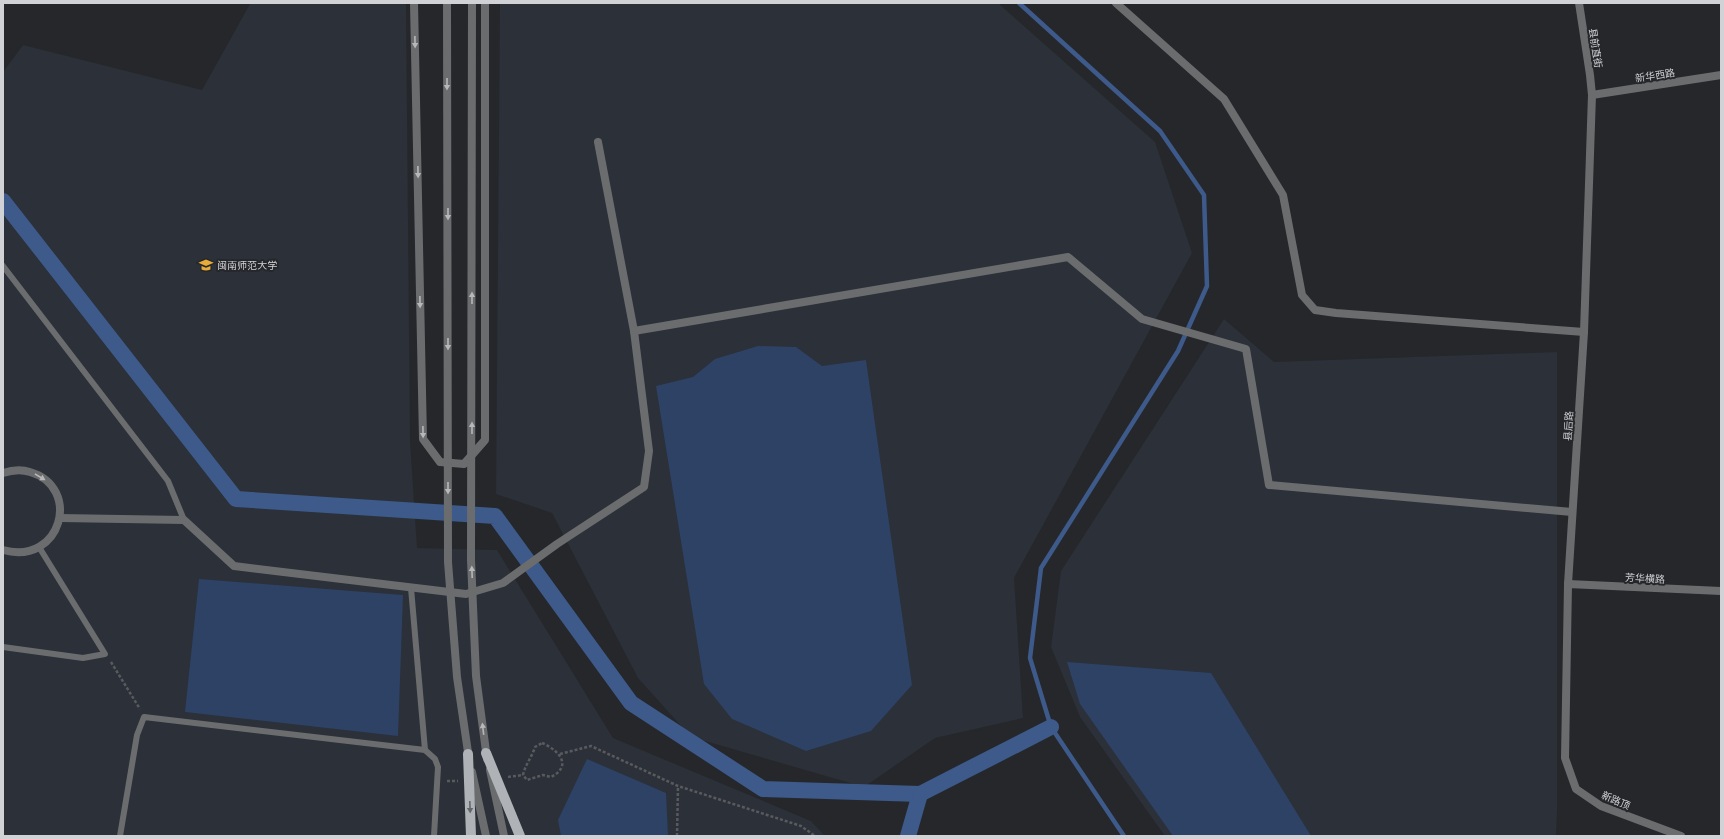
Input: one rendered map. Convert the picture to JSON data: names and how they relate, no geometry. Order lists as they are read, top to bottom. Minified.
{"streets":{"street":["县前直街","新华西路","县后路","芳华横路","新路顶"]},"crossings":[["县前直街","新华西路"],["县前直街","县后路"],["新华西路","县后路"],["县后路","芳华横路"],["县后路","新路顶"]],"places":{"school or university":["闽南师范大学"]}}
